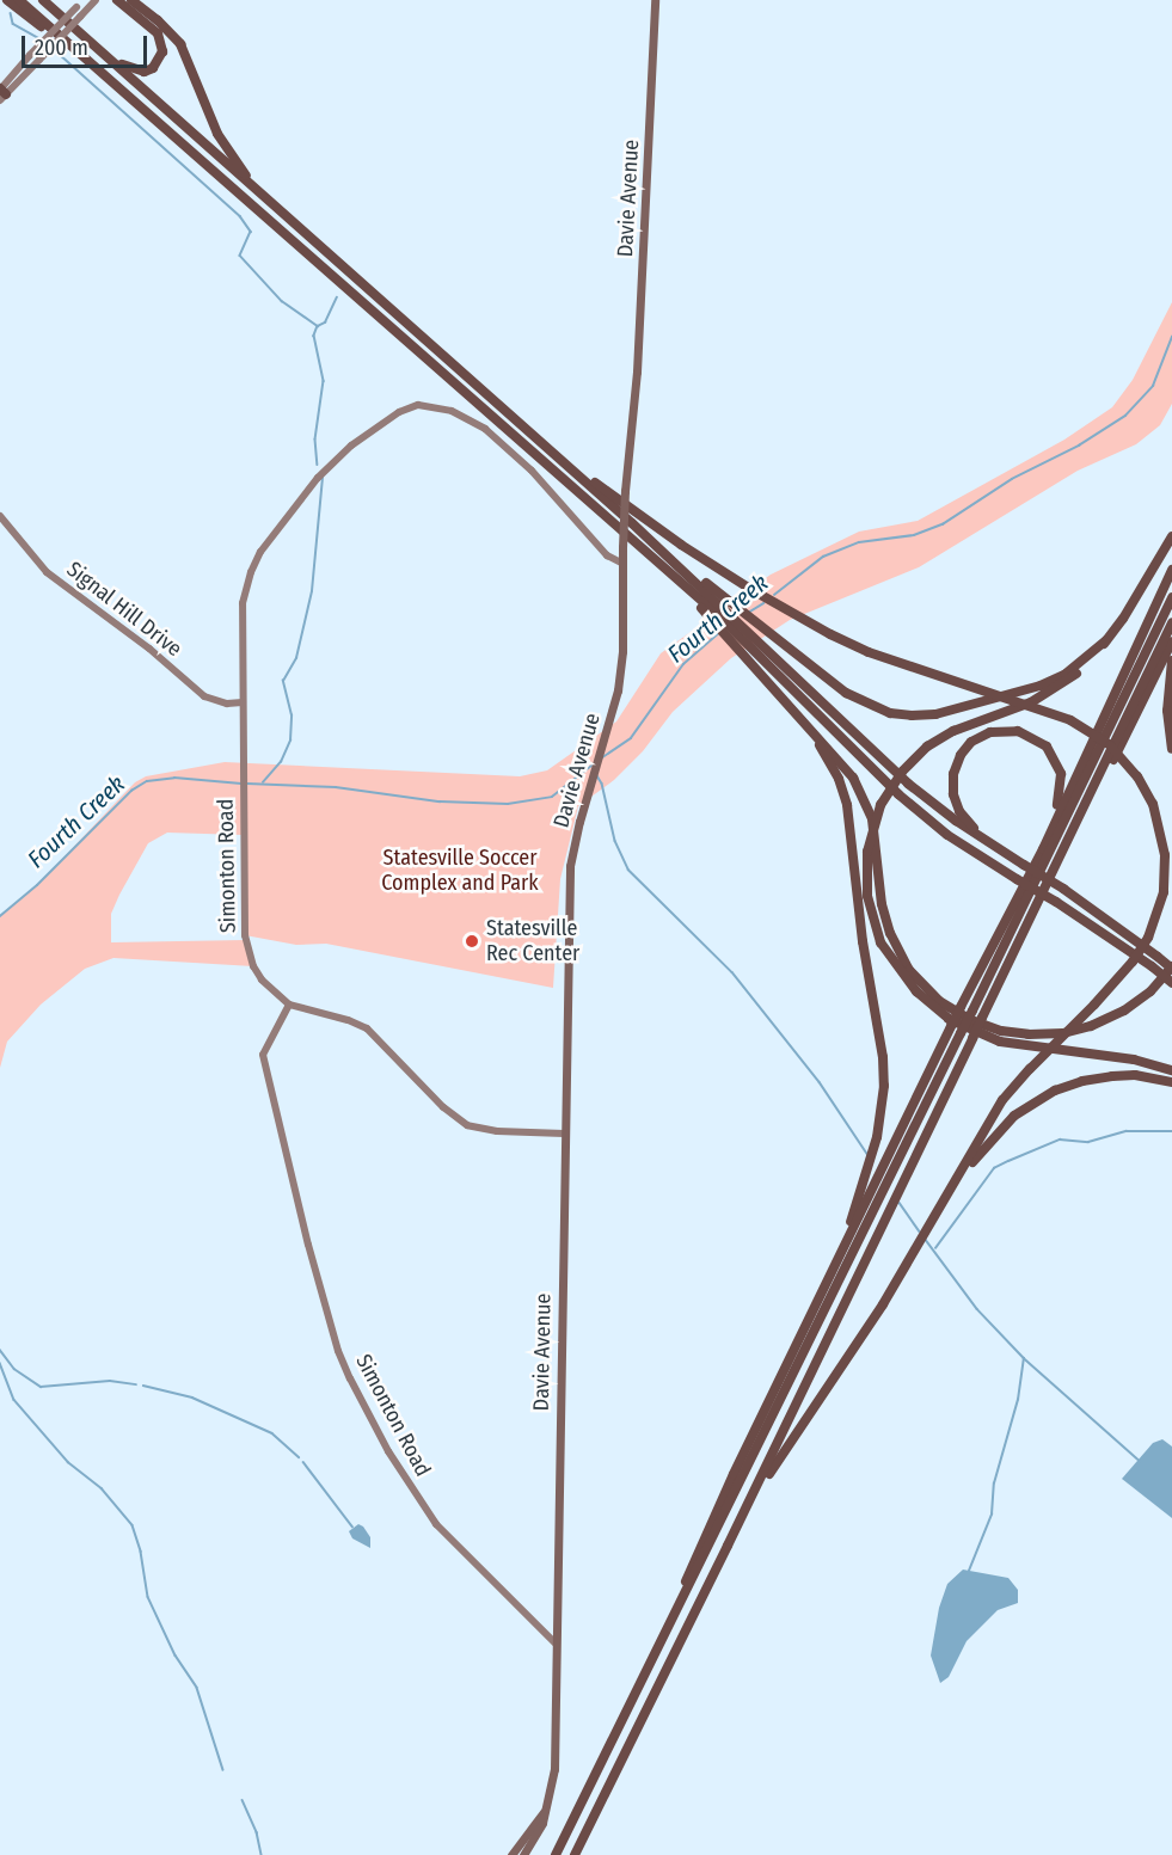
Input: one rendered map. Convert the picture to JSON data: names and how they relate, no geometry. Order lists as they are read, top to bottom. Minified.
{"streets":{"main road":["Davie Avenue"],"street":["Signal Hill Drive","Simonton Road"]},"crossings":[["Davie Avenue","Simonton Road"],["Signal Hill Drive","Simonton Road"]],"water":["Fourth Creek"],"parks":["Statesville Soccer Complex and Park"],"places":["Statesville Rec Center"],"scale_bar":"200 m"}
